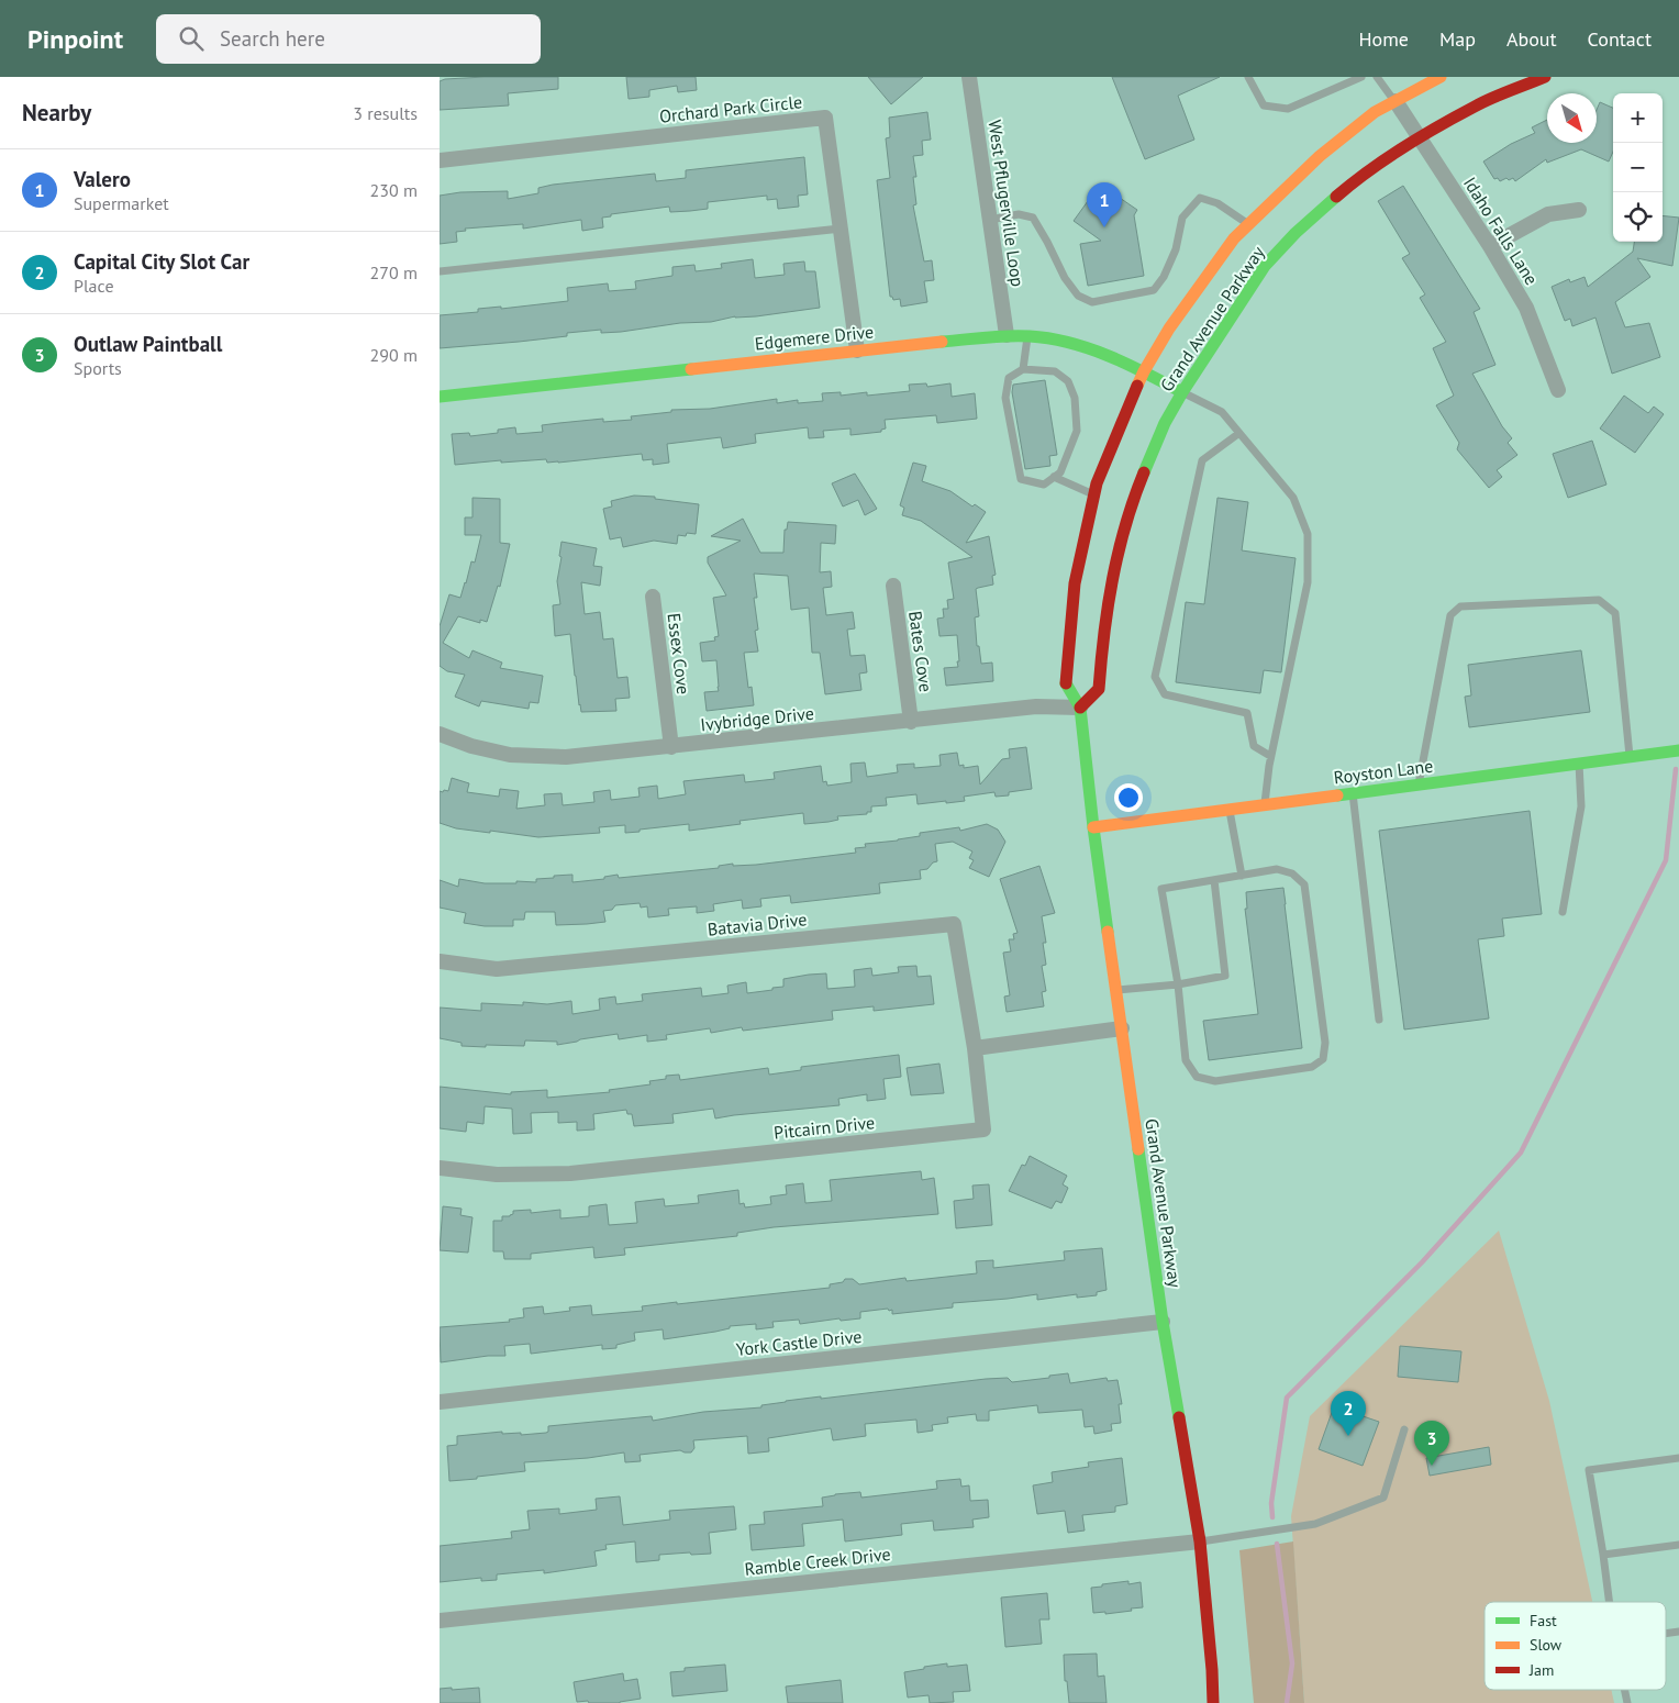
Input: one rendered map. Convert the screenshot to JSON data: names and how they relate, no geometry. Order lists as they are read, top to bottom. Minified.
{"streets":{"main road":["Grand Avenue Parkway","Edgemere Drive","Royston Lane"],"street":["Orchard Park Circle","West Pflugerville Loop","Idaho Falls Lane","Bates Cove","Essex Cove","Ivybridge Drive","Batavia Drive","Pitcairn Drive","York Castle Drive","Ramble Creek Drive"]},"crossings":[["Orchard Park Circle","Edgemere Drive"],["West Pflugerville Loop","Edgemere Drive"],["Idaho Falls Lane","Grand Avenue Parkway"],["Grand Avenue Parkway","Edgemere Drive"],["Grand Avenue Parkway","Ivybridge Drive"],["Grand Avenue Parkway","Royston Lane"],["Grand Avenue Parkway","York Castle Drive"],["Grand Avenue Parkway","Ramble Creek Drive"],["Bates Cove","Ivybridge Drive"],["Essex Cove","Ivybridge Drive"],["Batavia Drive","Pitcairn Drive"]],"legend":["Fast","Slow","Jam"],"north":"bottom right","page":{"header":"Pinpoint","search":"Search here","nav":["Home","Map","About","Contact"],"heading":["Nearby","3 results"],"map_buttons":["+","−"],"list":[{"mark":"1","name":"Valero","note":"Supermarket","value":"230 m"},{"mark":"2","name":"Capital City Slot Car","note":"Place","value":"270 m"},{"mark":"3","name":"Outlaw Paintball","note":"Sports","value":"290 m"}],"pins":["1","2","3"]}}
